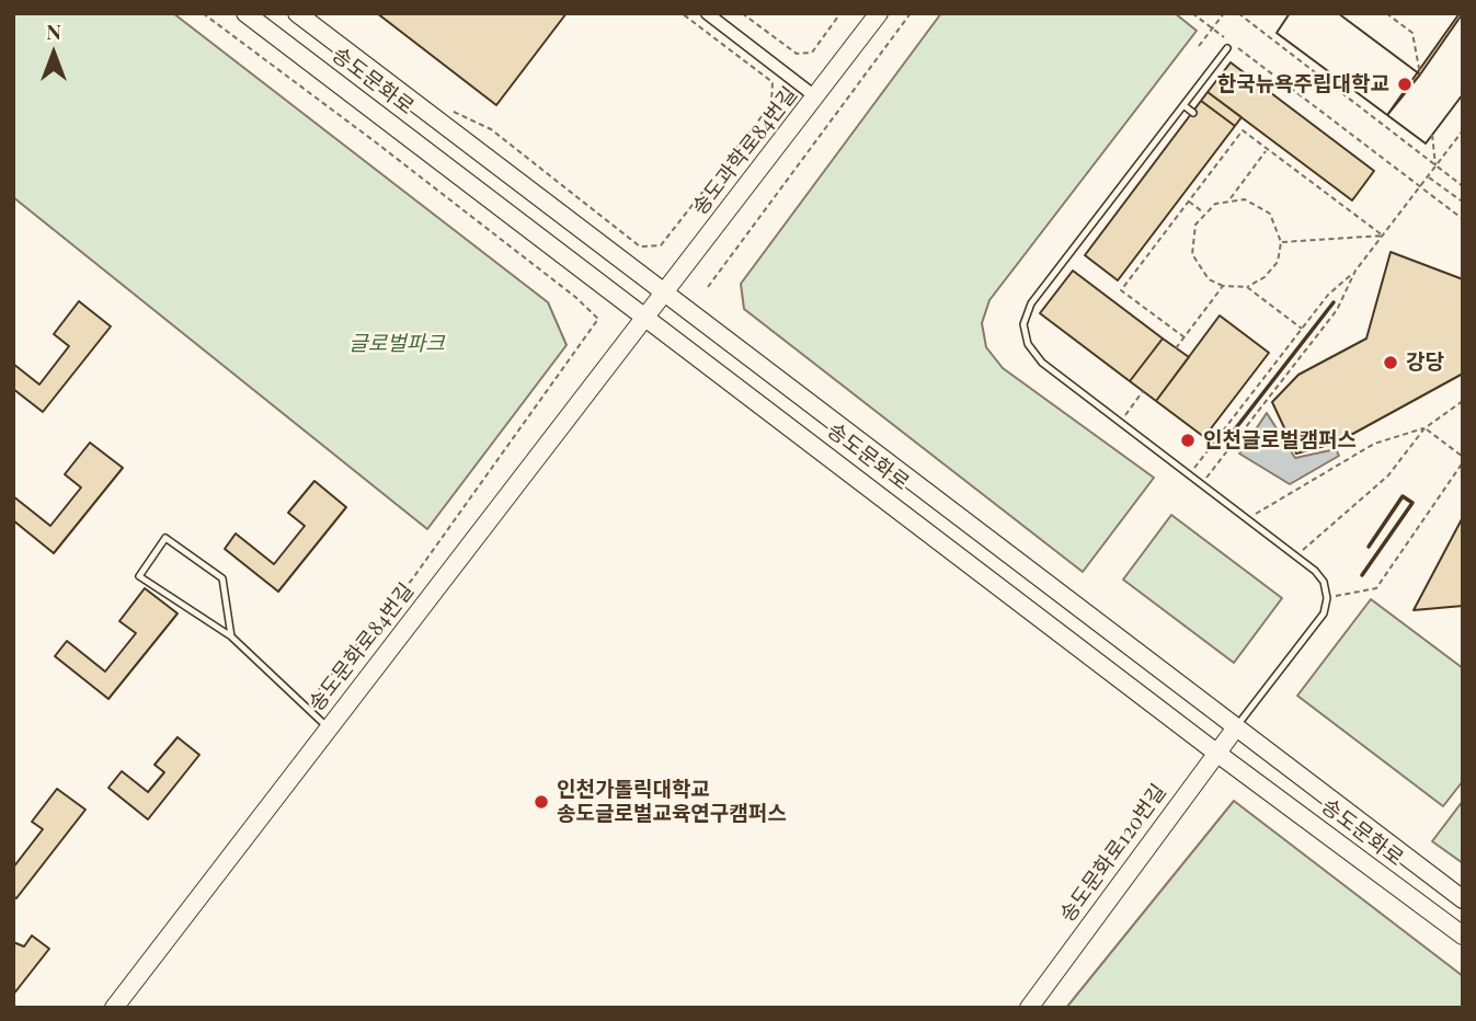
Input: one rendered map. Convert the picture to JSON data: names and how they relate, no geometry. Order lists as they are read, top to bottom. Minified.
{"streets":{"street":["송도문화로","송도과학로84번길","송도문화로84번길","송도문화로120번길"]},"crossings":[["송도문화로","송도과학로84번길"],["송도문화로","송도문화로84번길"],["송도문화로","송도문화로120번길"],["송도과학로84번길","송도문화로84번길"]],"parks":["글로벌파크"],"places":["한국뉴욕주립대학교","강당","인천글로벌캠퍼스","인천가톨릭대학교 송도글로벌교육연구캠퍼스"],"north":"top"}
